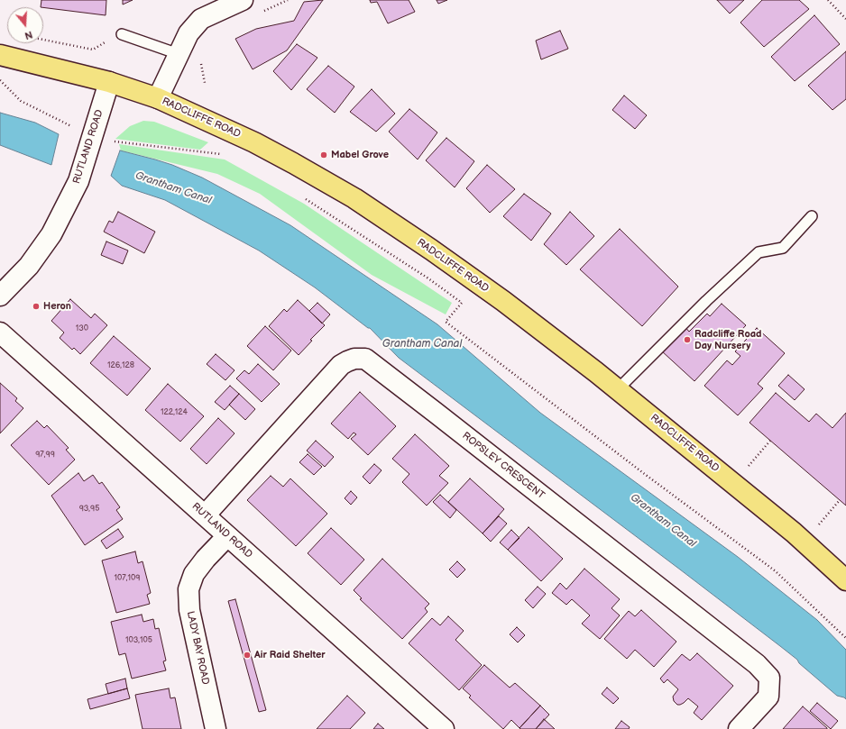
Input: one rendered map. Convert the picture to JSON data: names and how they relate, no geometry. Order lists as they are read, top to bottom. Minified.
{"streets":{"highway":["RADCLIFFE ROAD"],"street":["RUTLAND ROAD","ROPSLEY CRESCENT","LADY BAY ROAD"]},"crossings":[["RADCLIFFE ROAD","RUTLAND ROAD"],["RUTLAND ROAD","ROPSLEY CRESCENT"],["RUTLAND ROAD","LADY BAY ROAD"]],"water":["Grantham Canal"],"places":["Mabel Grove","Heron","Radcliffe Road Day Nursery","Air Raid Shelter"],"house_numbers":["130","126,128","122,124","97,99","93,95","107,109","103,105"],"north":"bottom"}
